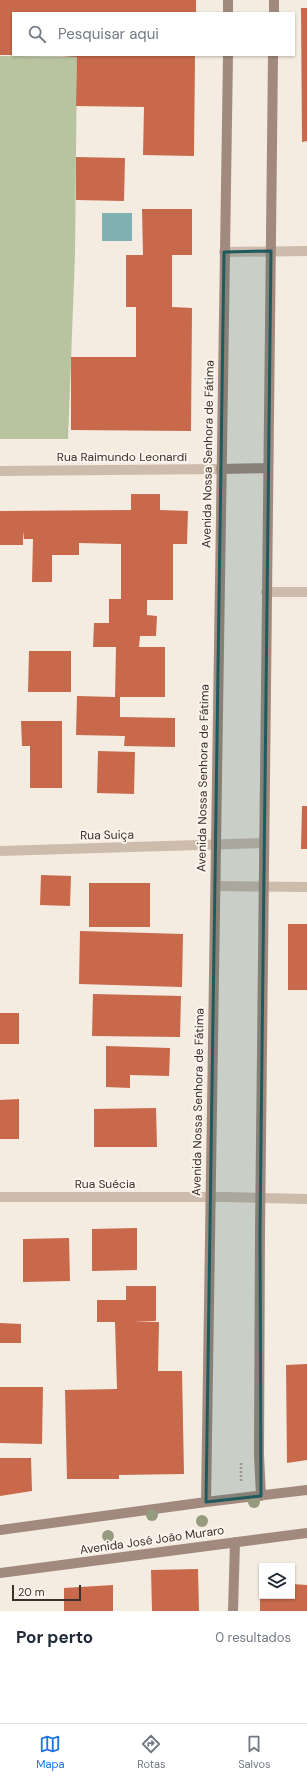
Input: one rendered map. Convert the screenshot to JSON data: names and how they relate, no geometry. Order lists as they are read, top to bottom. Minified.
{"streets":{"street":["Avenida Nossa Senhora de Fátima","Rua Raimundo Leonardi","Rua Suiça","Rua Suécia","Avenida José João Muraro"]},"crossings":[["Avenida Nossa Senhora de Fátima","Rua Raimundo Leonardi"],["Avenida Nossa Senhora de Fátima","Rua Suiça"],["Avenida Nossa Senhora de Fátima","Rua Suécia"]],"scale_bar":"20 m","page":{"search":"Pesquisar aqui","scale":"20 m","heading":["Por perto","0 resultados"],"nav":["Mapa","Rotas","Salvos"]}}
